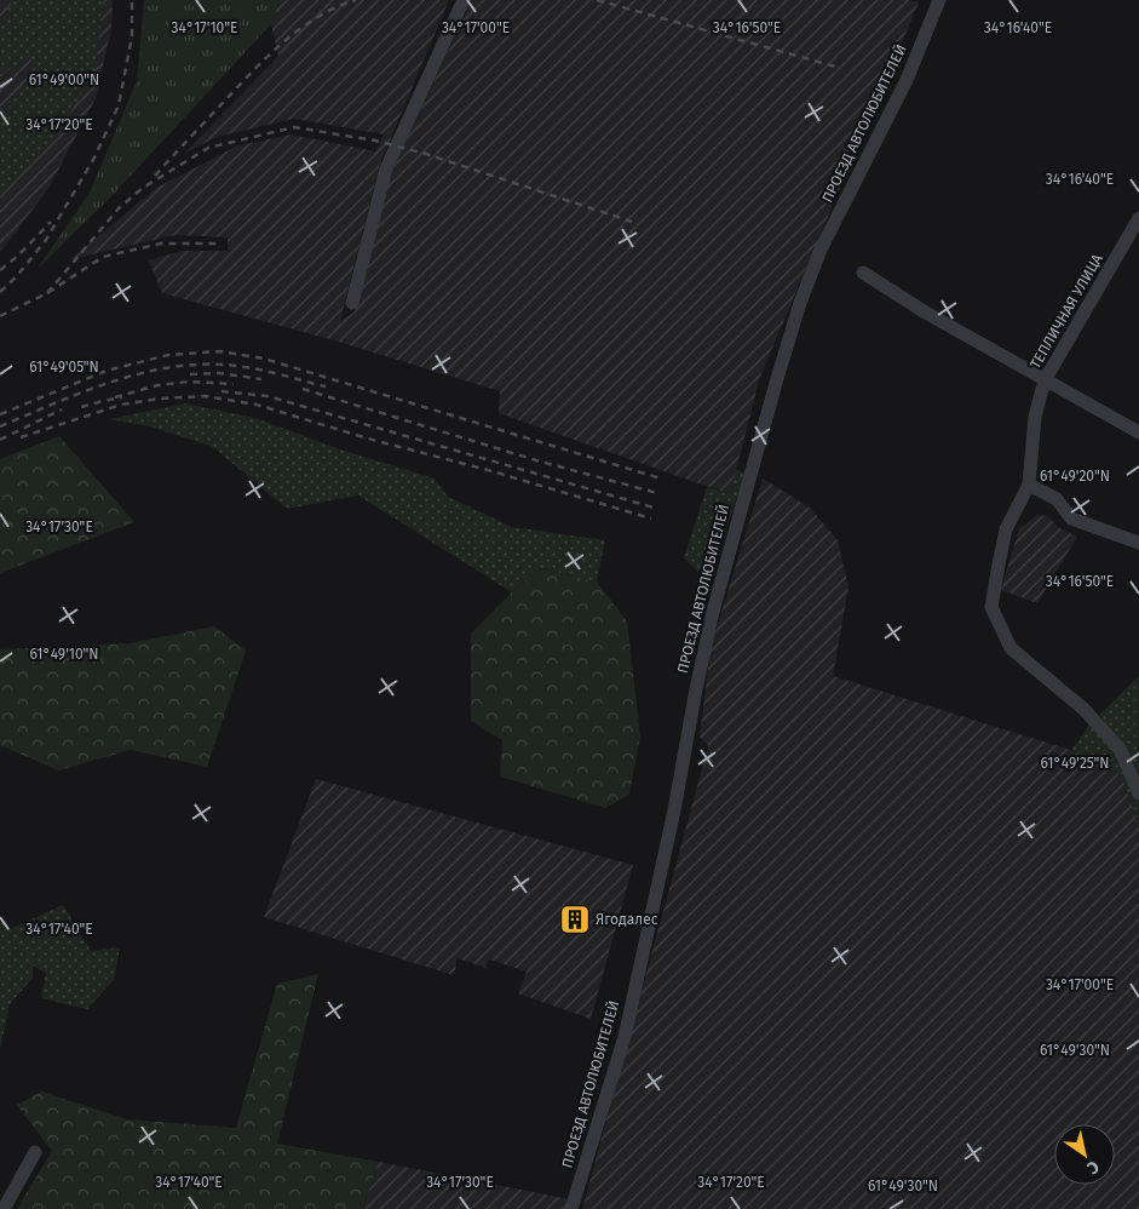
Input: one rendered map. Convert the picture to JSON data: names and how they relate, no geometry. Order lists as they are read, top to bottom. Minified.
{"streets":{"street":["ПРОЕЗД АВТОЛЮБИТЕЛЕЙ","ТЕПЛИЧНАЯ УЛИЦА"]},"places":{"building":["Ягодалес"]},"north":"bottom right","coordinates":["34°17'10\"E","34°17'00\"E","34°16'50\"E","34°16'40\"E","61°49'00\"N","34°17'20\"E","61°49'05\"N","61°49'20\"N","34°17'30\"E","61°49'10\"N","61°49'25\"N","34°17'40\"E","61°49'30\"N"]}
